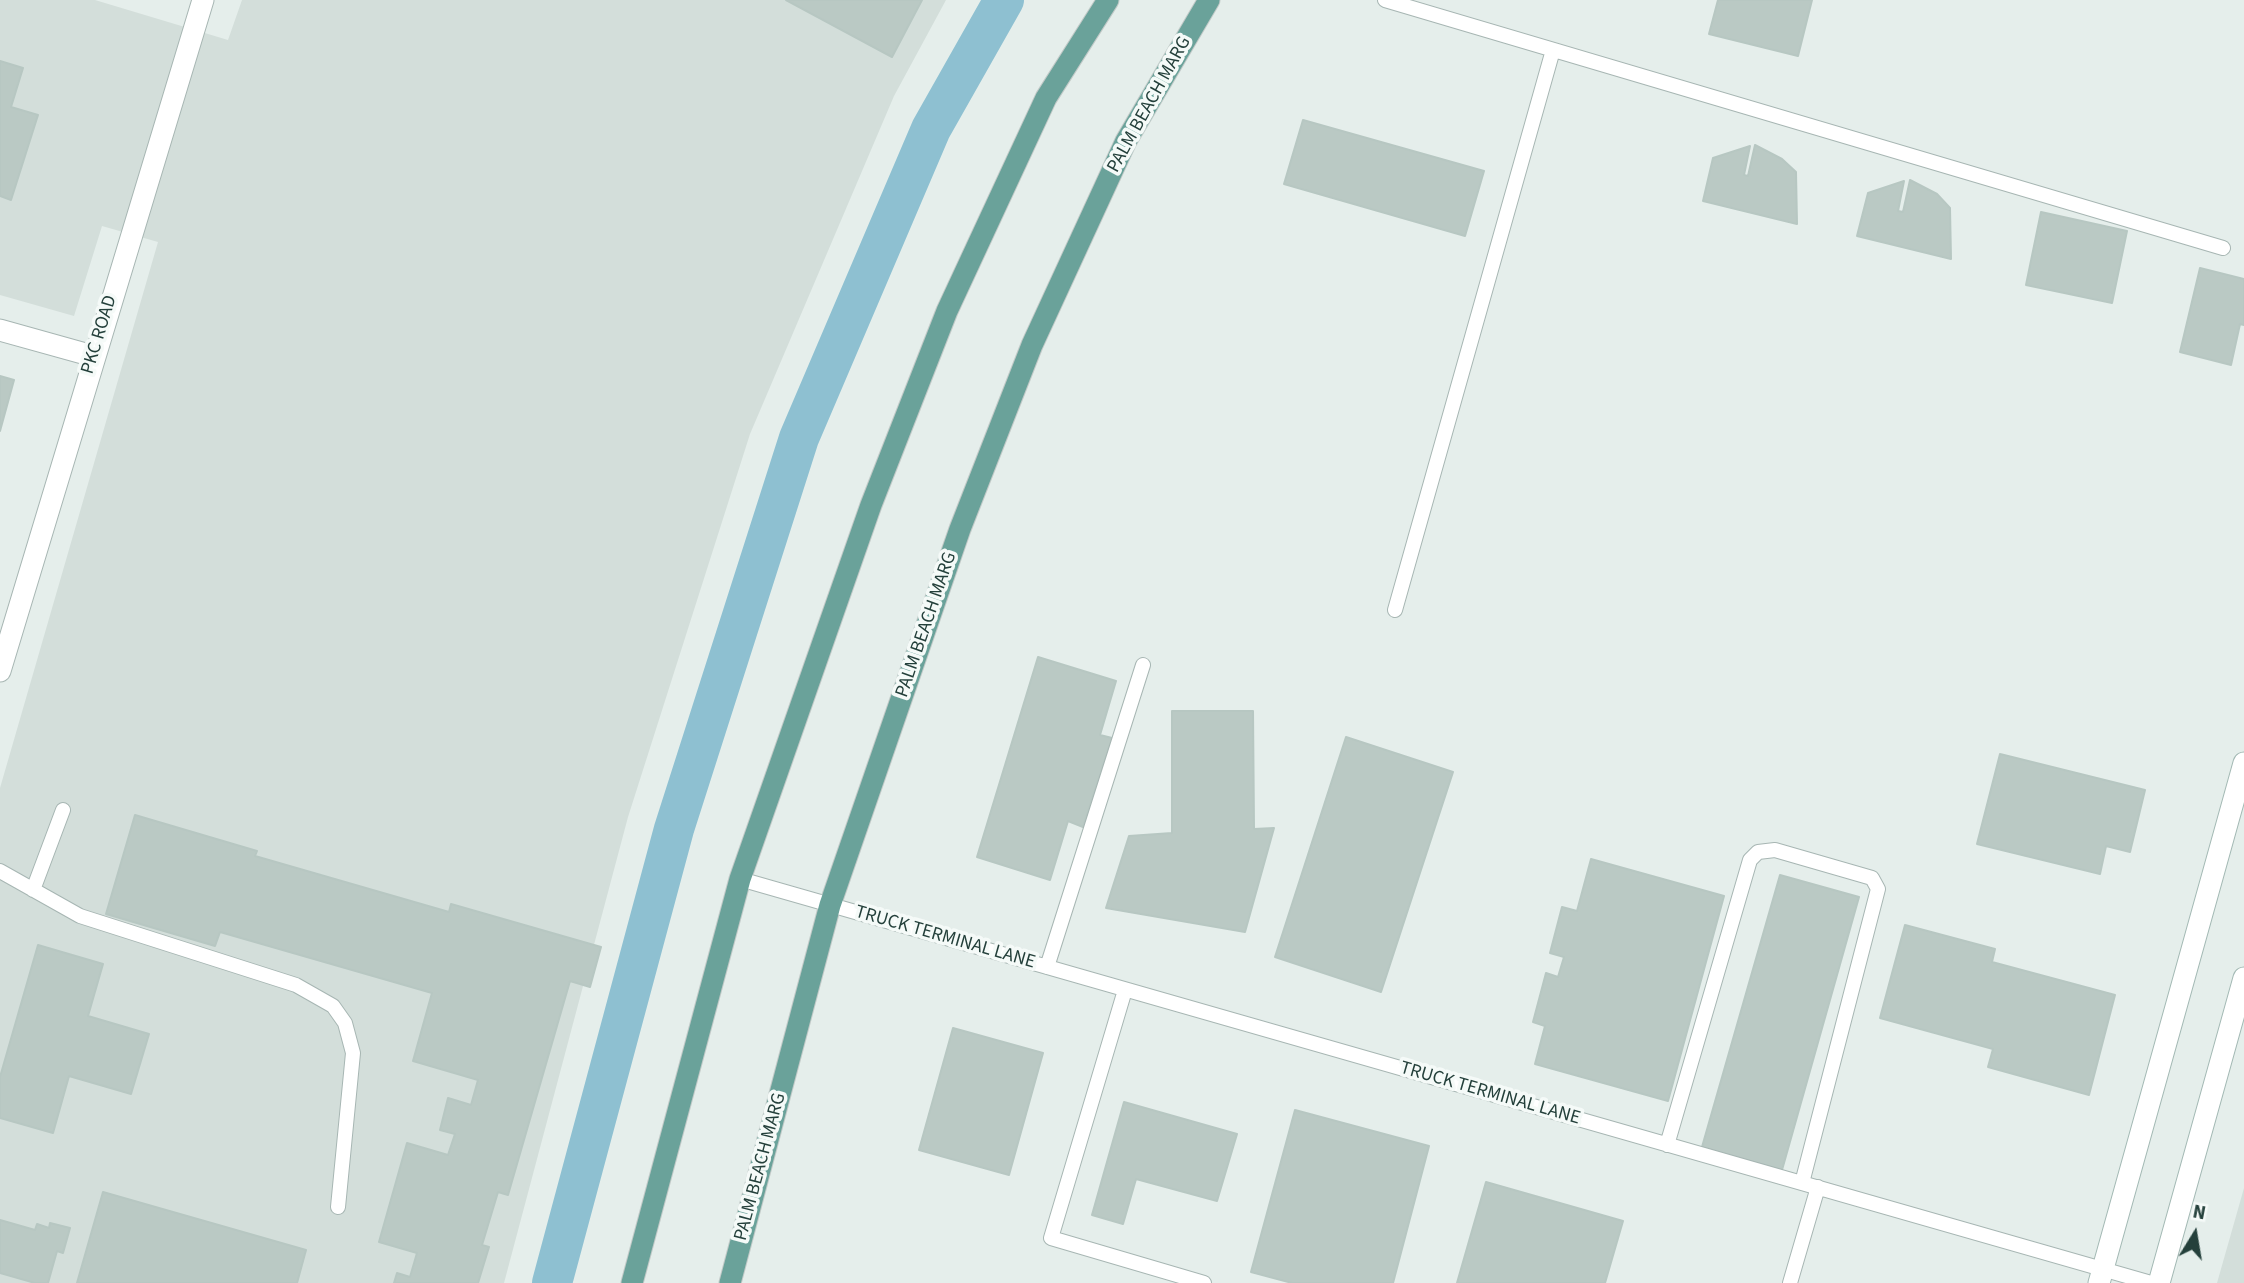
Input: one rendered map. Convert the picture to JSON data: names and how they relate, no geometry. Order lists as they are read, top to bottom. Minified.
{"streets":{"main road":["PALM BEACH MARG"],"street":["PKC ROAD"],"lane":["TRUCK TERMINAL LANE"]},"crossings":[["PALM BEACH MARG","TRUCK TERMINAL LANE"]],"north":"top"}
